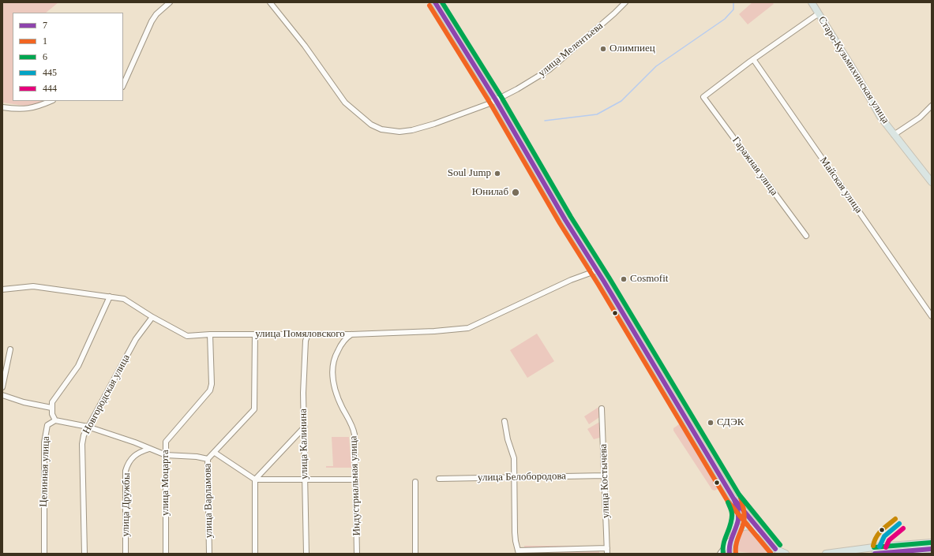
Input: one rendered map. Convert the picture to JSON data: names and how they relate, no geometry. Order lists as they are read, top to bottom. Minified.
{"streets":{"main road":["Старо-Кузьмихинская улица"],"street":["улица Мелентьева","Гаражная улица","Майская улица","улица Помяловского","Новгородская улица","улица Калинина","Целинная улица","улица Белобородова","улица Костычева","улица Моцарта","Индустриальная улица","улица Варламова","улица Дружбы"]},"crossings":[["Гаражная улица","Майская улица"],["улица Помяловского","Новгородская улица"],["улица Помяловского","улица Калинина"],["улица Помяловского","улица Моцарта"],["улица Помяловского","Индустриальная улица"],["улица Помяловского","улица Варламова"],["улица Белобородова","улица Костычева"]],"places":["Олимпиец","Soul Jump","Юнилаб","Cosmofit","СДЭК"],"lines":["transit line 7","transit line 6","transit line 1","transit line 445","transit line 444"],"legend":["7","1","6","445","444"]}
